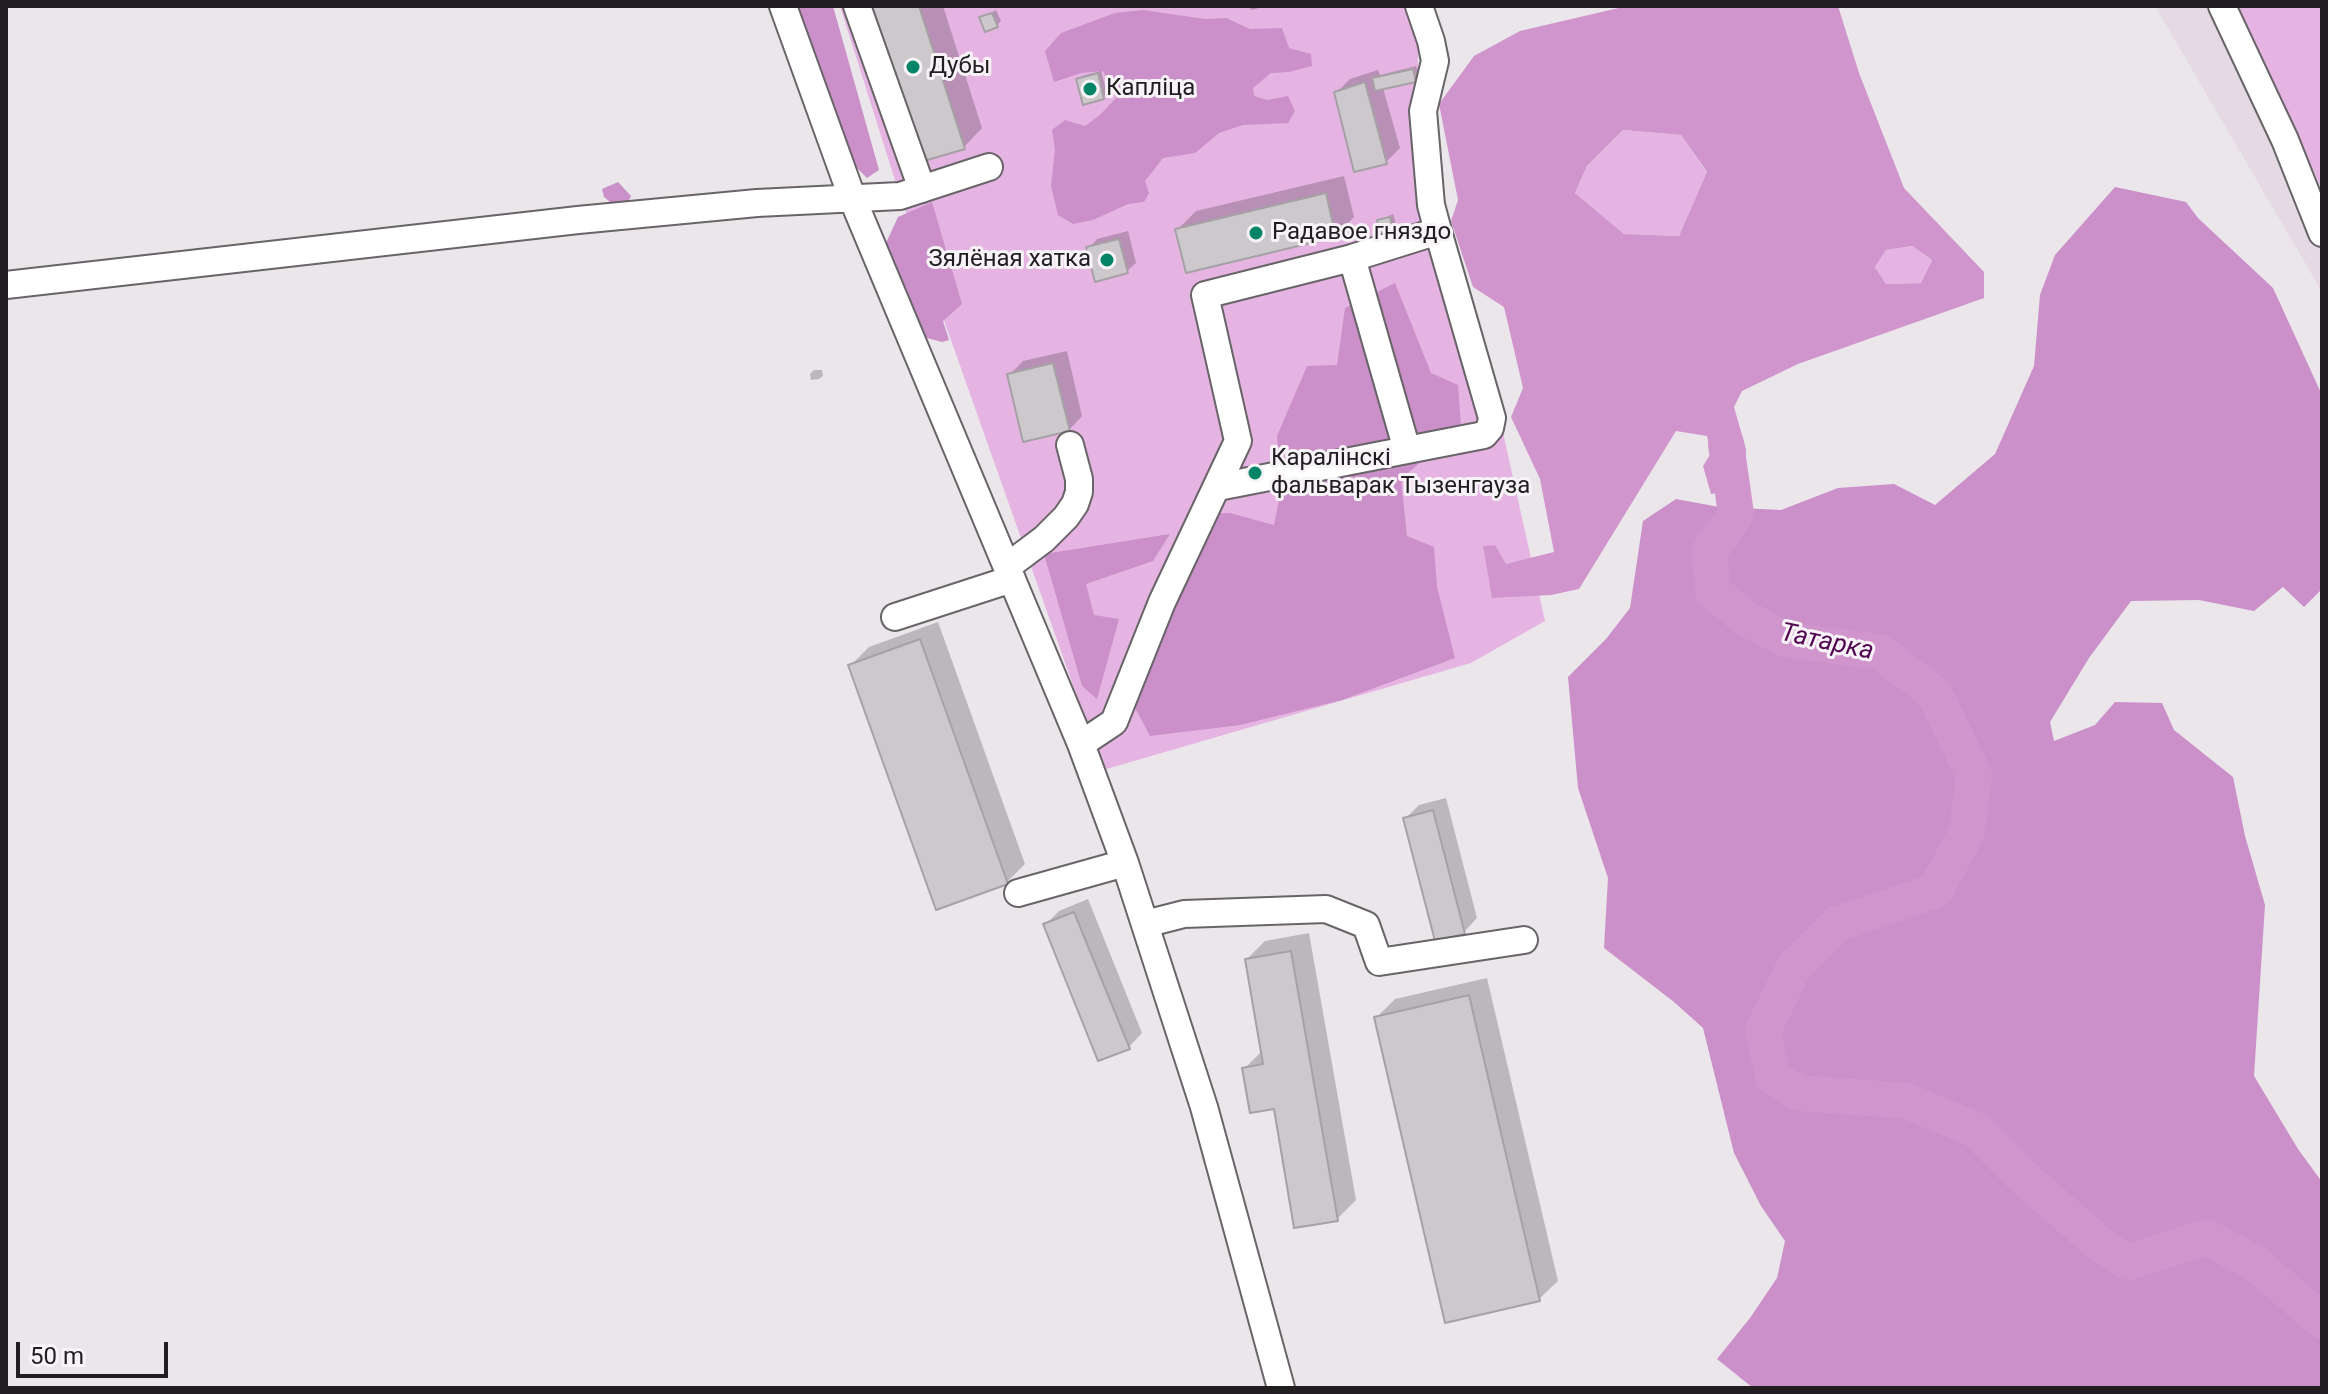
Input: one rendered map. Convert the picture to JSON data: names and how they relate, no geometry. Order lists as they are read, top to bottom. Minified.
{"water":["Татарка"],"places":["Дубы","Капліца","Радавое гняздо","Зялёная хатка","Каралінскі фальварак Тызенгауза"],"scale_bar":"50 m"}
